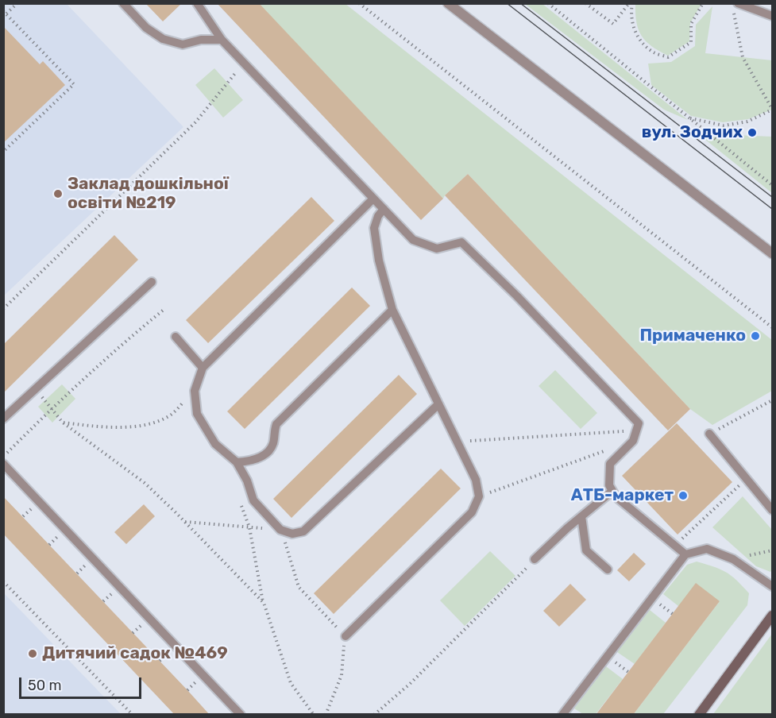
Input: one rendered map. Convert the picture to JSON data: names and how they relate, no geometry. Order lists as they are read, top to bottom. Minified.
{"places":["вул. Зодчих","Заклад дошкільної освіти №219","Примаченко","АТБ-маркет","Дитячий садок №469"],"scale_bar":"50 m"}
